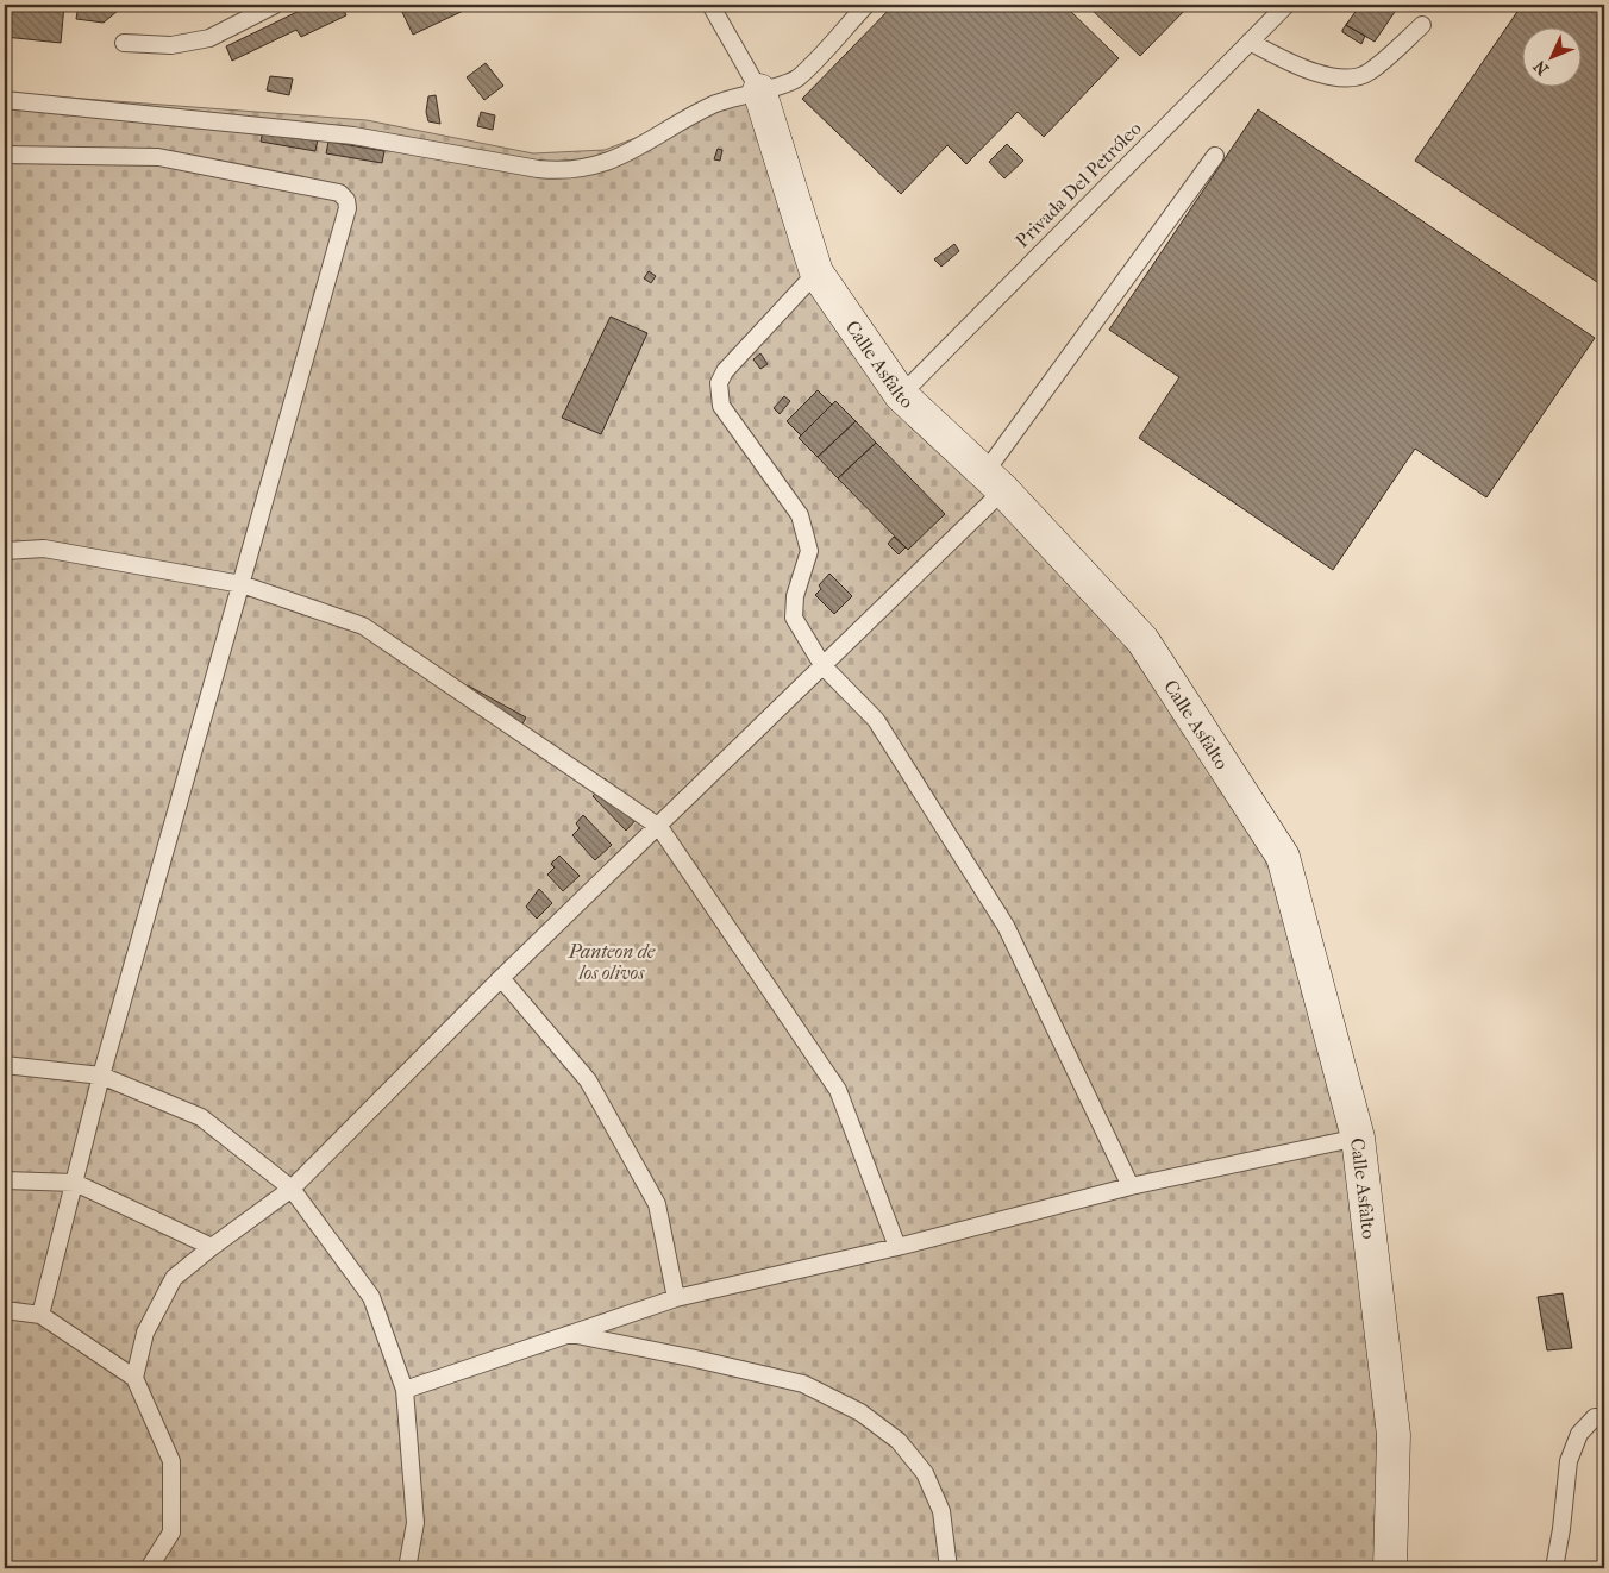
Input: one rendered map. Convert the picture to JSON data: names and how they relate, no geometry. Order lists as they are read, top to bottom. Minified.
{"streets":{"street":["Calle Asfalto"],"lane":["Privada Del Petróleo"]},"crossings":[["Privada Del Petróleo","Calle Asfalto"]],"parks":["Panteon de los olivos"],"north":"bottom left"}
